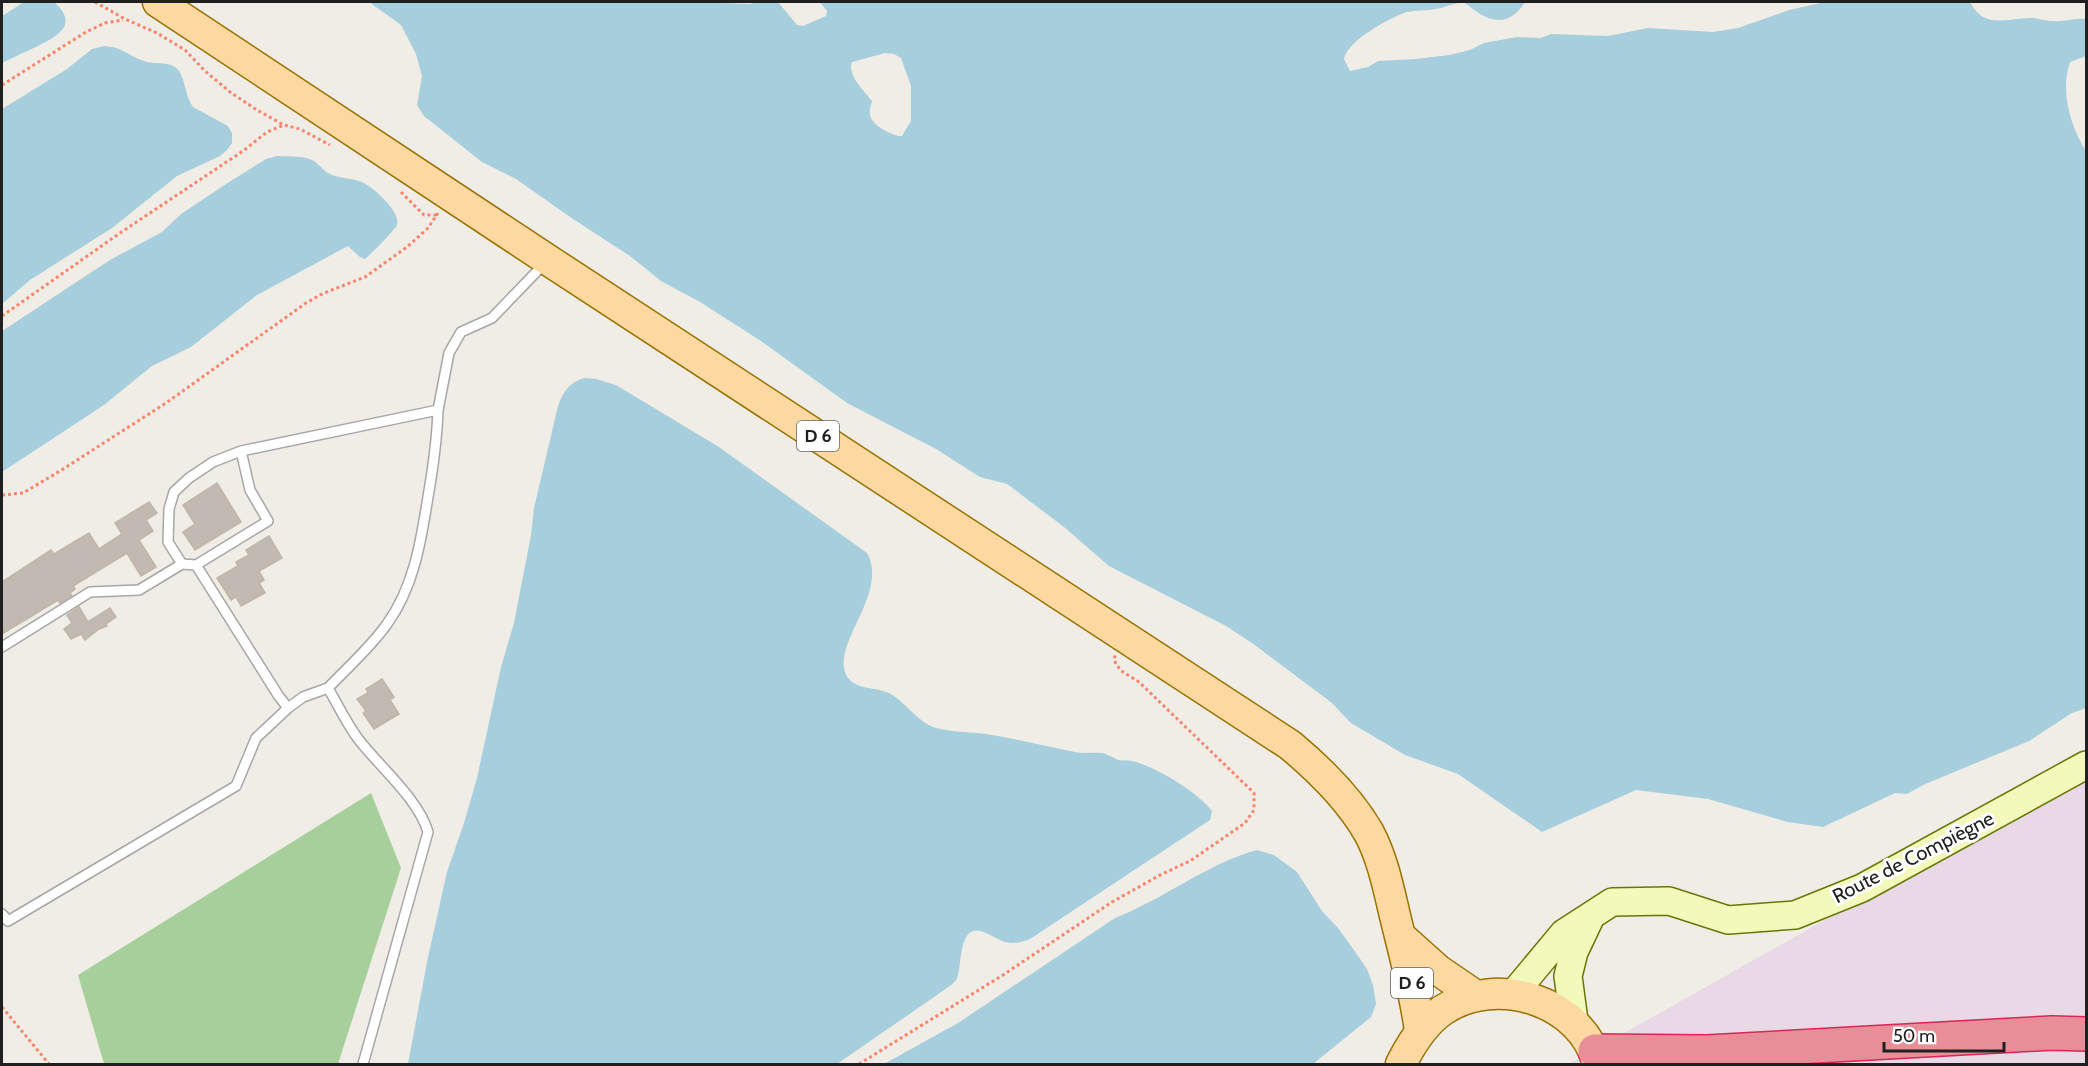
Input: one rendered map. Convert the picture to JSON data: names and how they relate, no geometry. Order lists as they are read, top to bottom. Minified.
{"streets":{"main road":["D 6","Route de Compiègne"]},"scale_bar":"50 m"}
